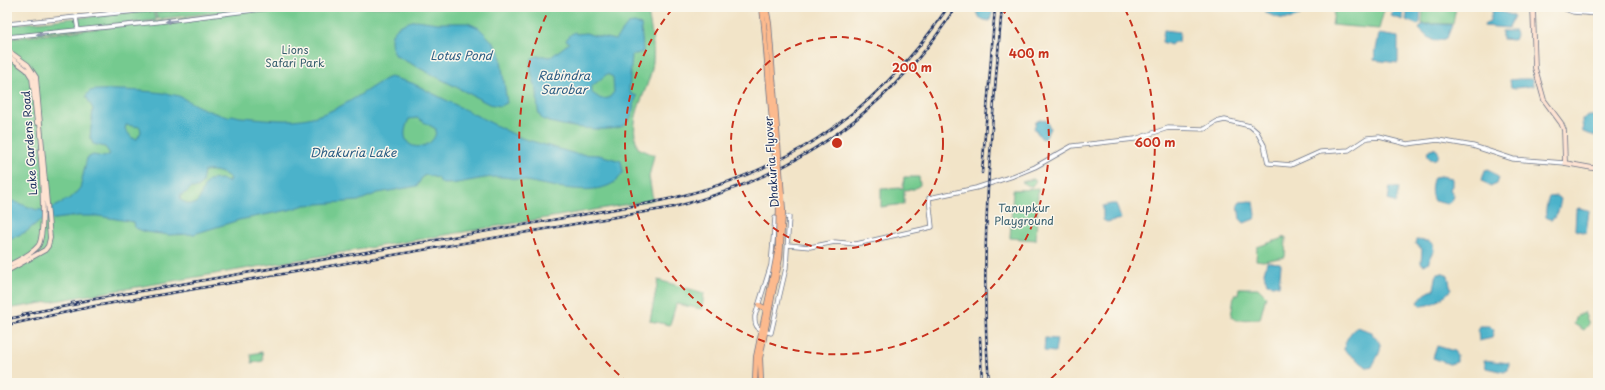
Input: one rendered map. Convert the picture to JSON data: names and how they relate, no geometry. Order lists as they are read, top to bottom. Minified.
{"streets":{"main road":["Lake Gardens Road","Dhakuria Flyover"]},"water":["Lotus Pond","Rabindra Sarobar","Dhakuria Lake"],"parks":["Lions Safari Park","Tanupkur Playground"],"rings":["400 m","200 m","600 m"]}
